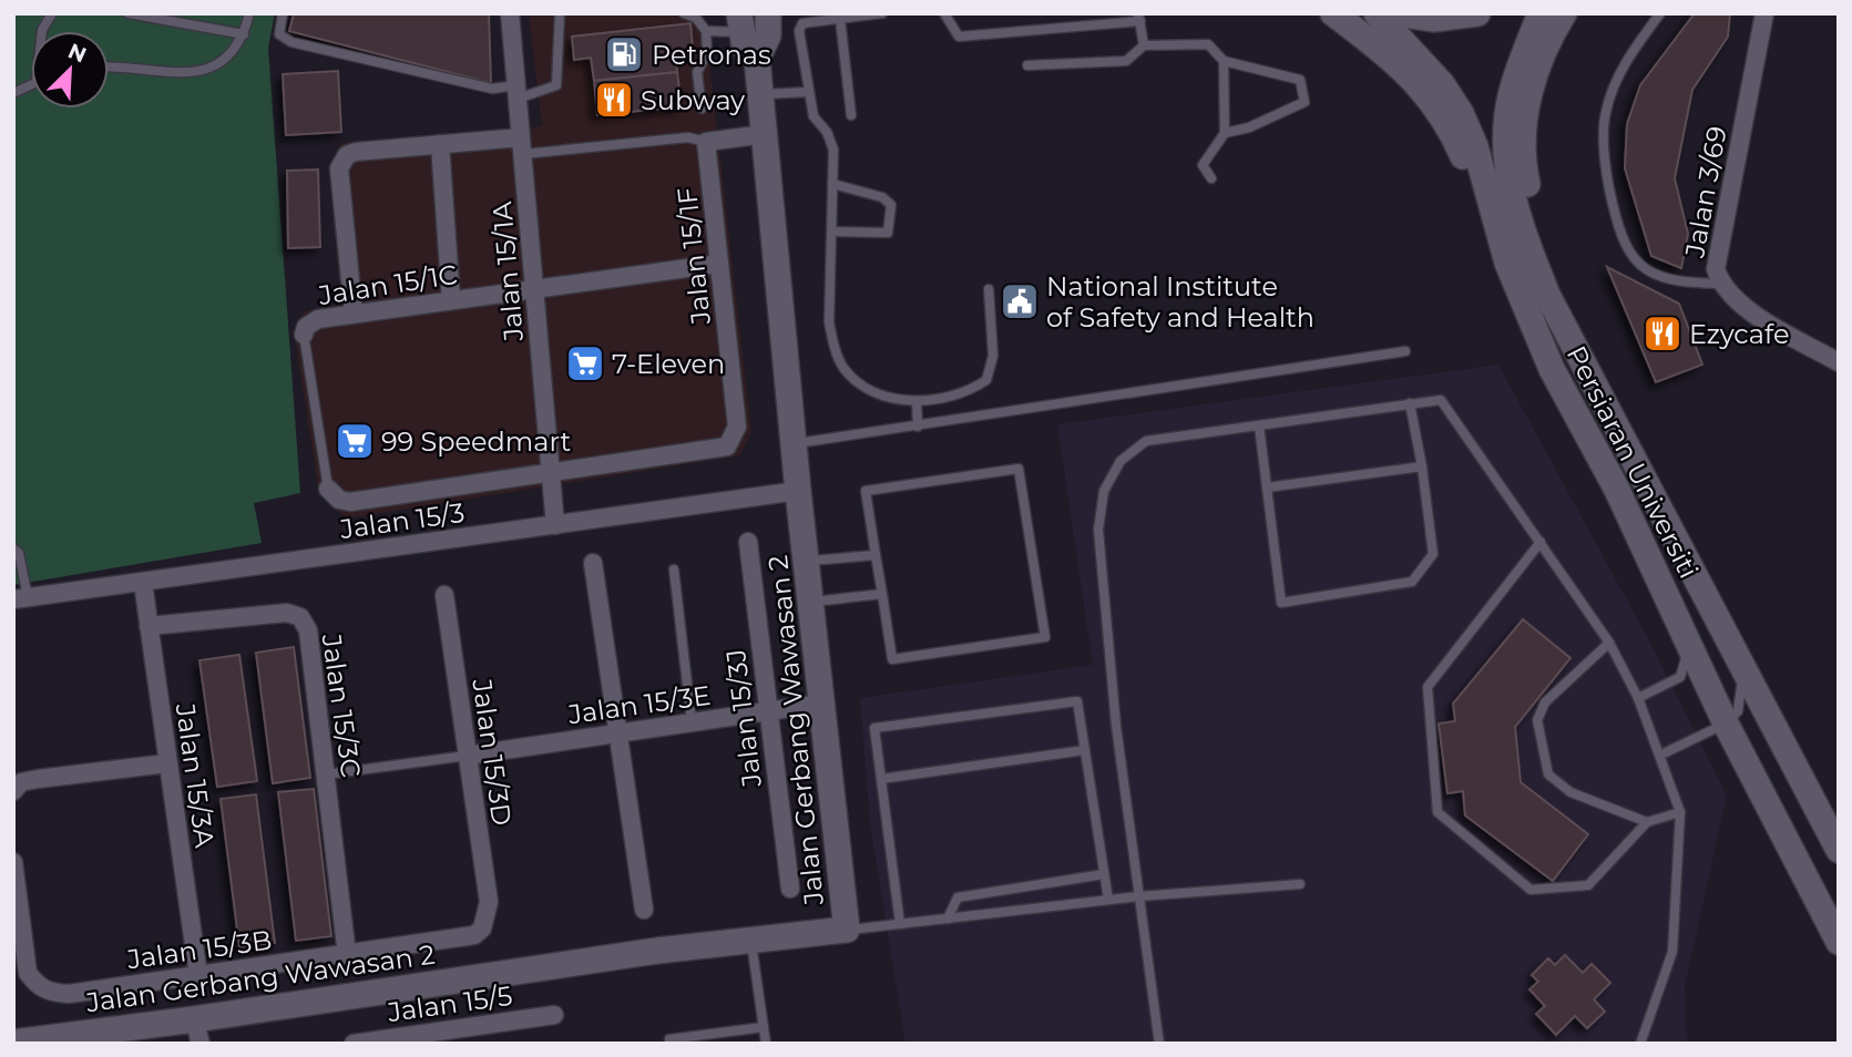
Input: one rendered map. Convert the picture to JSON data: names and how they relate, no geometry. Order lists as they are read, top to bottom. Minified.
{"streets":{"main road":["Persiaran Universiti","Jalan Gerbang Wawasan 2"],"street":["Jalan 3/69","Jalan 15/1F","Jalan 15/1A","Jalan 15/1C","Jalan 15/3","Jalan 15/3E","Jalan 15/3C","Jalan 15/3J","Jalan 15/3D","Jalan 15/3A","Jalan 15/3B","Jalan 15/5"]},"crossings":[["Jalan 15/1F","Jalan 15/1A"],["Jalan 15/1F","Jalan 15/1C"],["Jalan 15/1A","Jalan 15/1C"],["Jalan 15/1A","Jalan 15/3"],["Jalan 15/3","Jalan Gerbang Wawasan 2"],["Jalan 15/3","Jalan 15/3A"],["Jalan 15/3E","Jalan 15/3J"],["Jalan 15/3E","Jalan Gerbang Wawasan 2"],["Jalan 15/3E","Jalan 15/3D"],["Jalan 15/3C","Jalan 15/3A"],["Jalan 15/3C","Jalan 15/3B"],["Jalan 15/3D","Jalan 15/3B"],["Jalan 15/3A","Jalan 15/3B"]],"places":{"fuel station":["Petronas"],"restaurant":["Subway","Ezycafe"],"public building":["National Institute of Safety and Health"],"supermarket":["7-Eleven","99 Speedmart"]},"north":"top right"}
